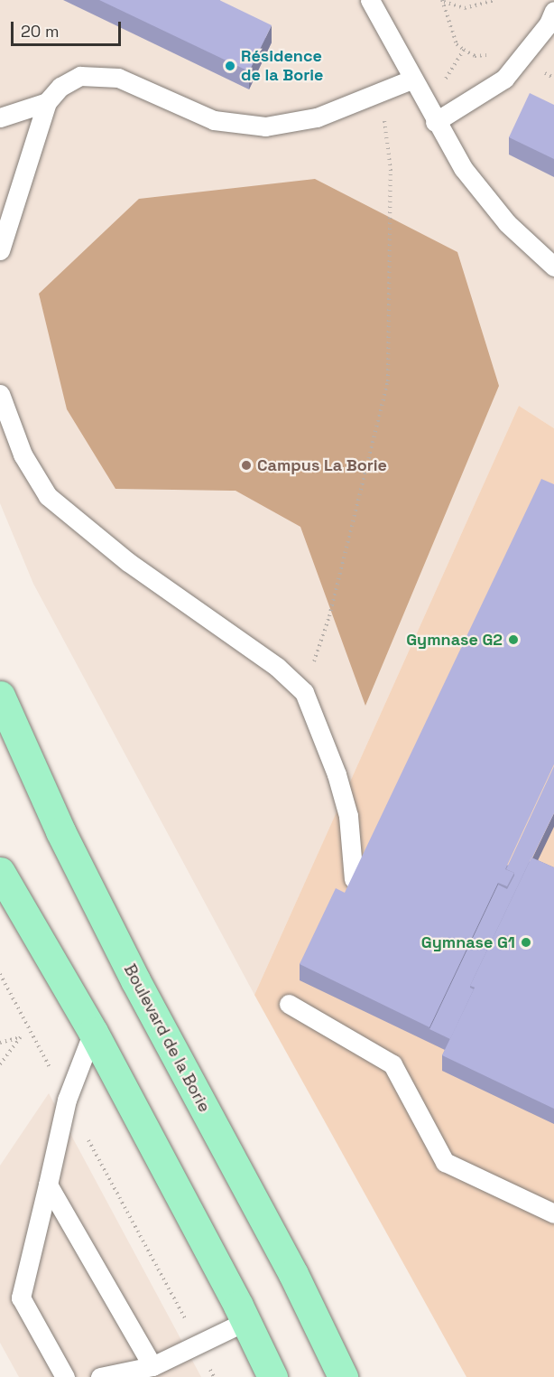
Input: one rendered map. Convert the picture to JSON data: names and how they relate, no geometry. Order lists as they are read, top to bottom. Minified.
{"streets":{"main road":["Boulevard de la Borie"]},"places":["Résidence de la Borie","Campus La Borie","Gymnase G2","Gymnase G1"],"scale_bar":"20 m"}
